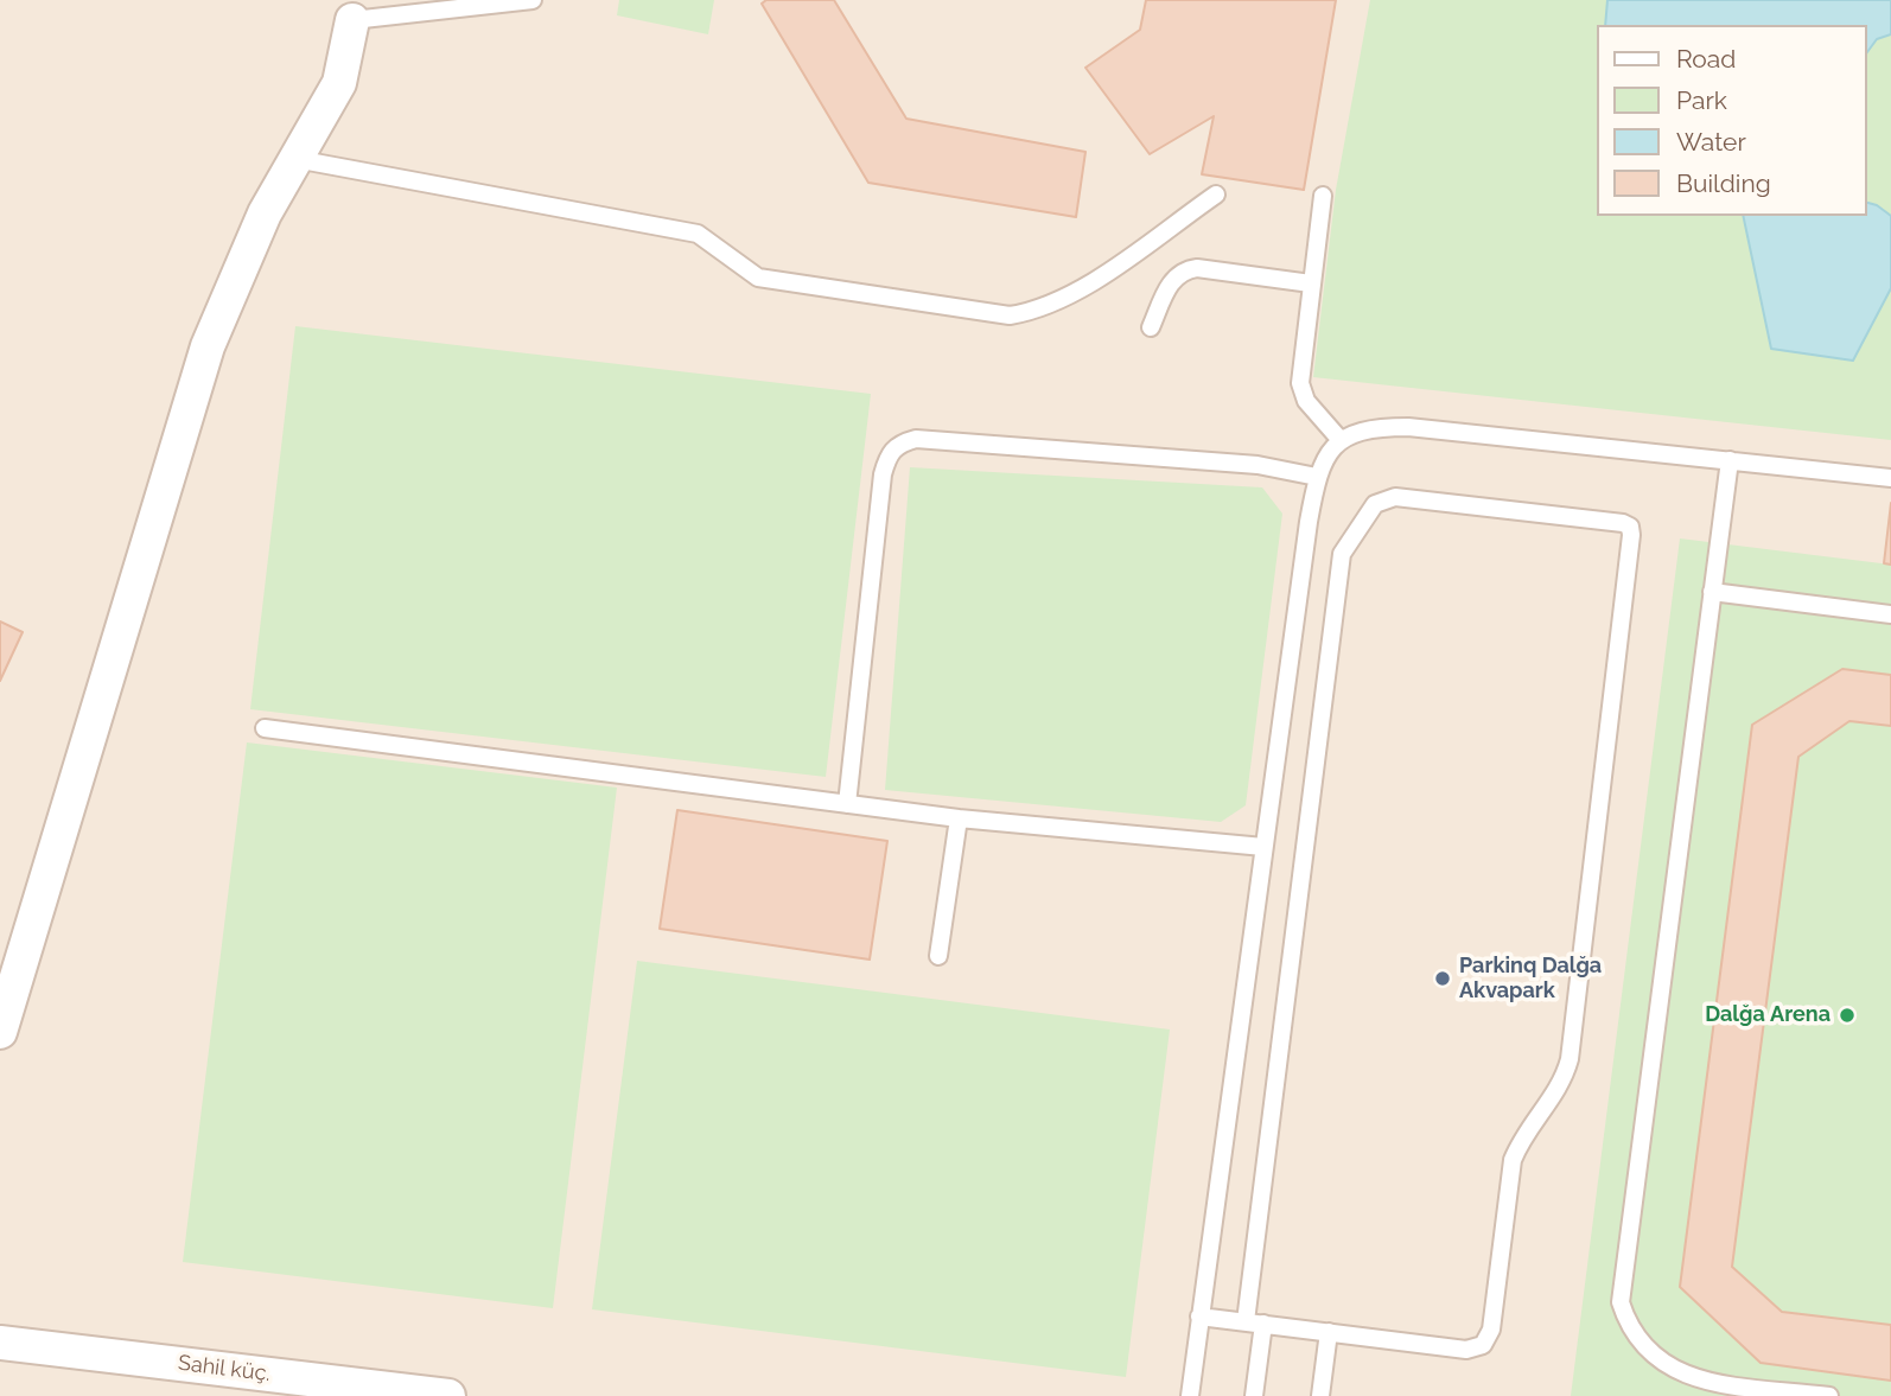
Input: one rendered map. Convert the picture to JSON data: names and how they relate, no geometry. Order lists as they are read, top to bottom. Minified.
{"streets":{"street":["Sahil küç."]},"places":["Parkinq Dalğa Akvapark","Dalğa Arena"],"legend":["Road","Park","Water","Building"]}
